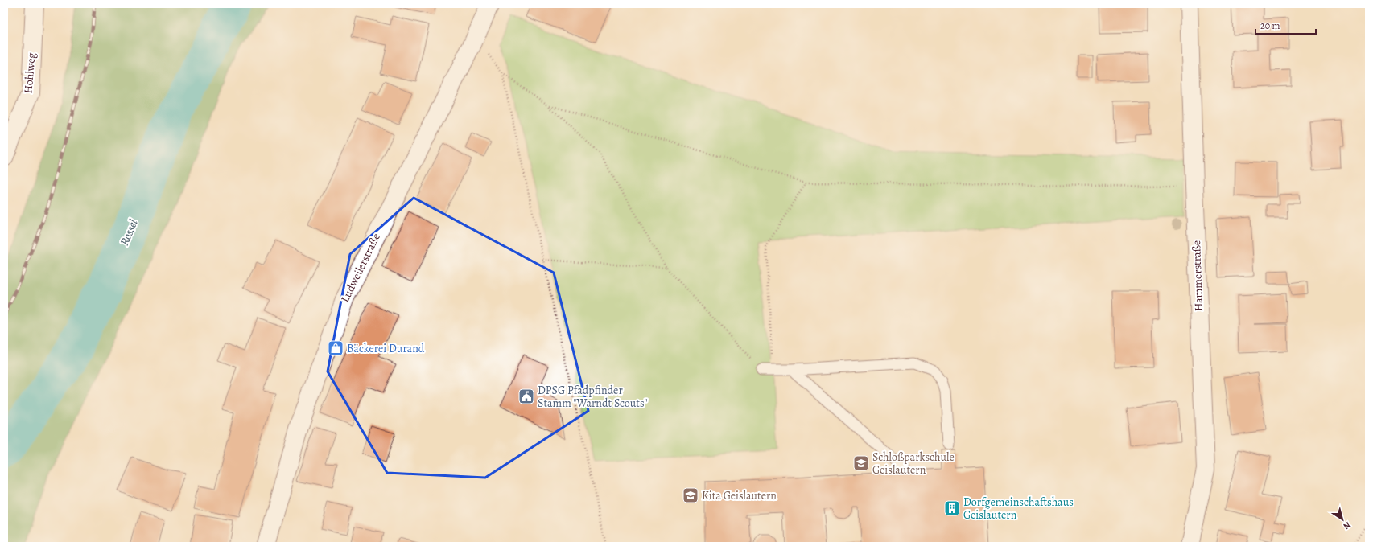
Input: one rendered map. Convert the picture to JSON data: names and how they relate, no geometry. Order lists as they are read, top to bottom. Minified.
{"streets":{"street":["Hohlweg","Ludweilerstraße","Hammerstraße"]},"water":["Rossel"],"places":{"shop":["Bäckerei Durand"],"public building":["DPSG Pfadpfinder Stamm \"Warndt Scouts\""],"school or university":["Schloßparkschule Geislautern","Kita Geislautern"],"building":["Dorfgemeinschaftshaus Geislautern"]},"scale_bar":"20 m","north":"bottom right"}
